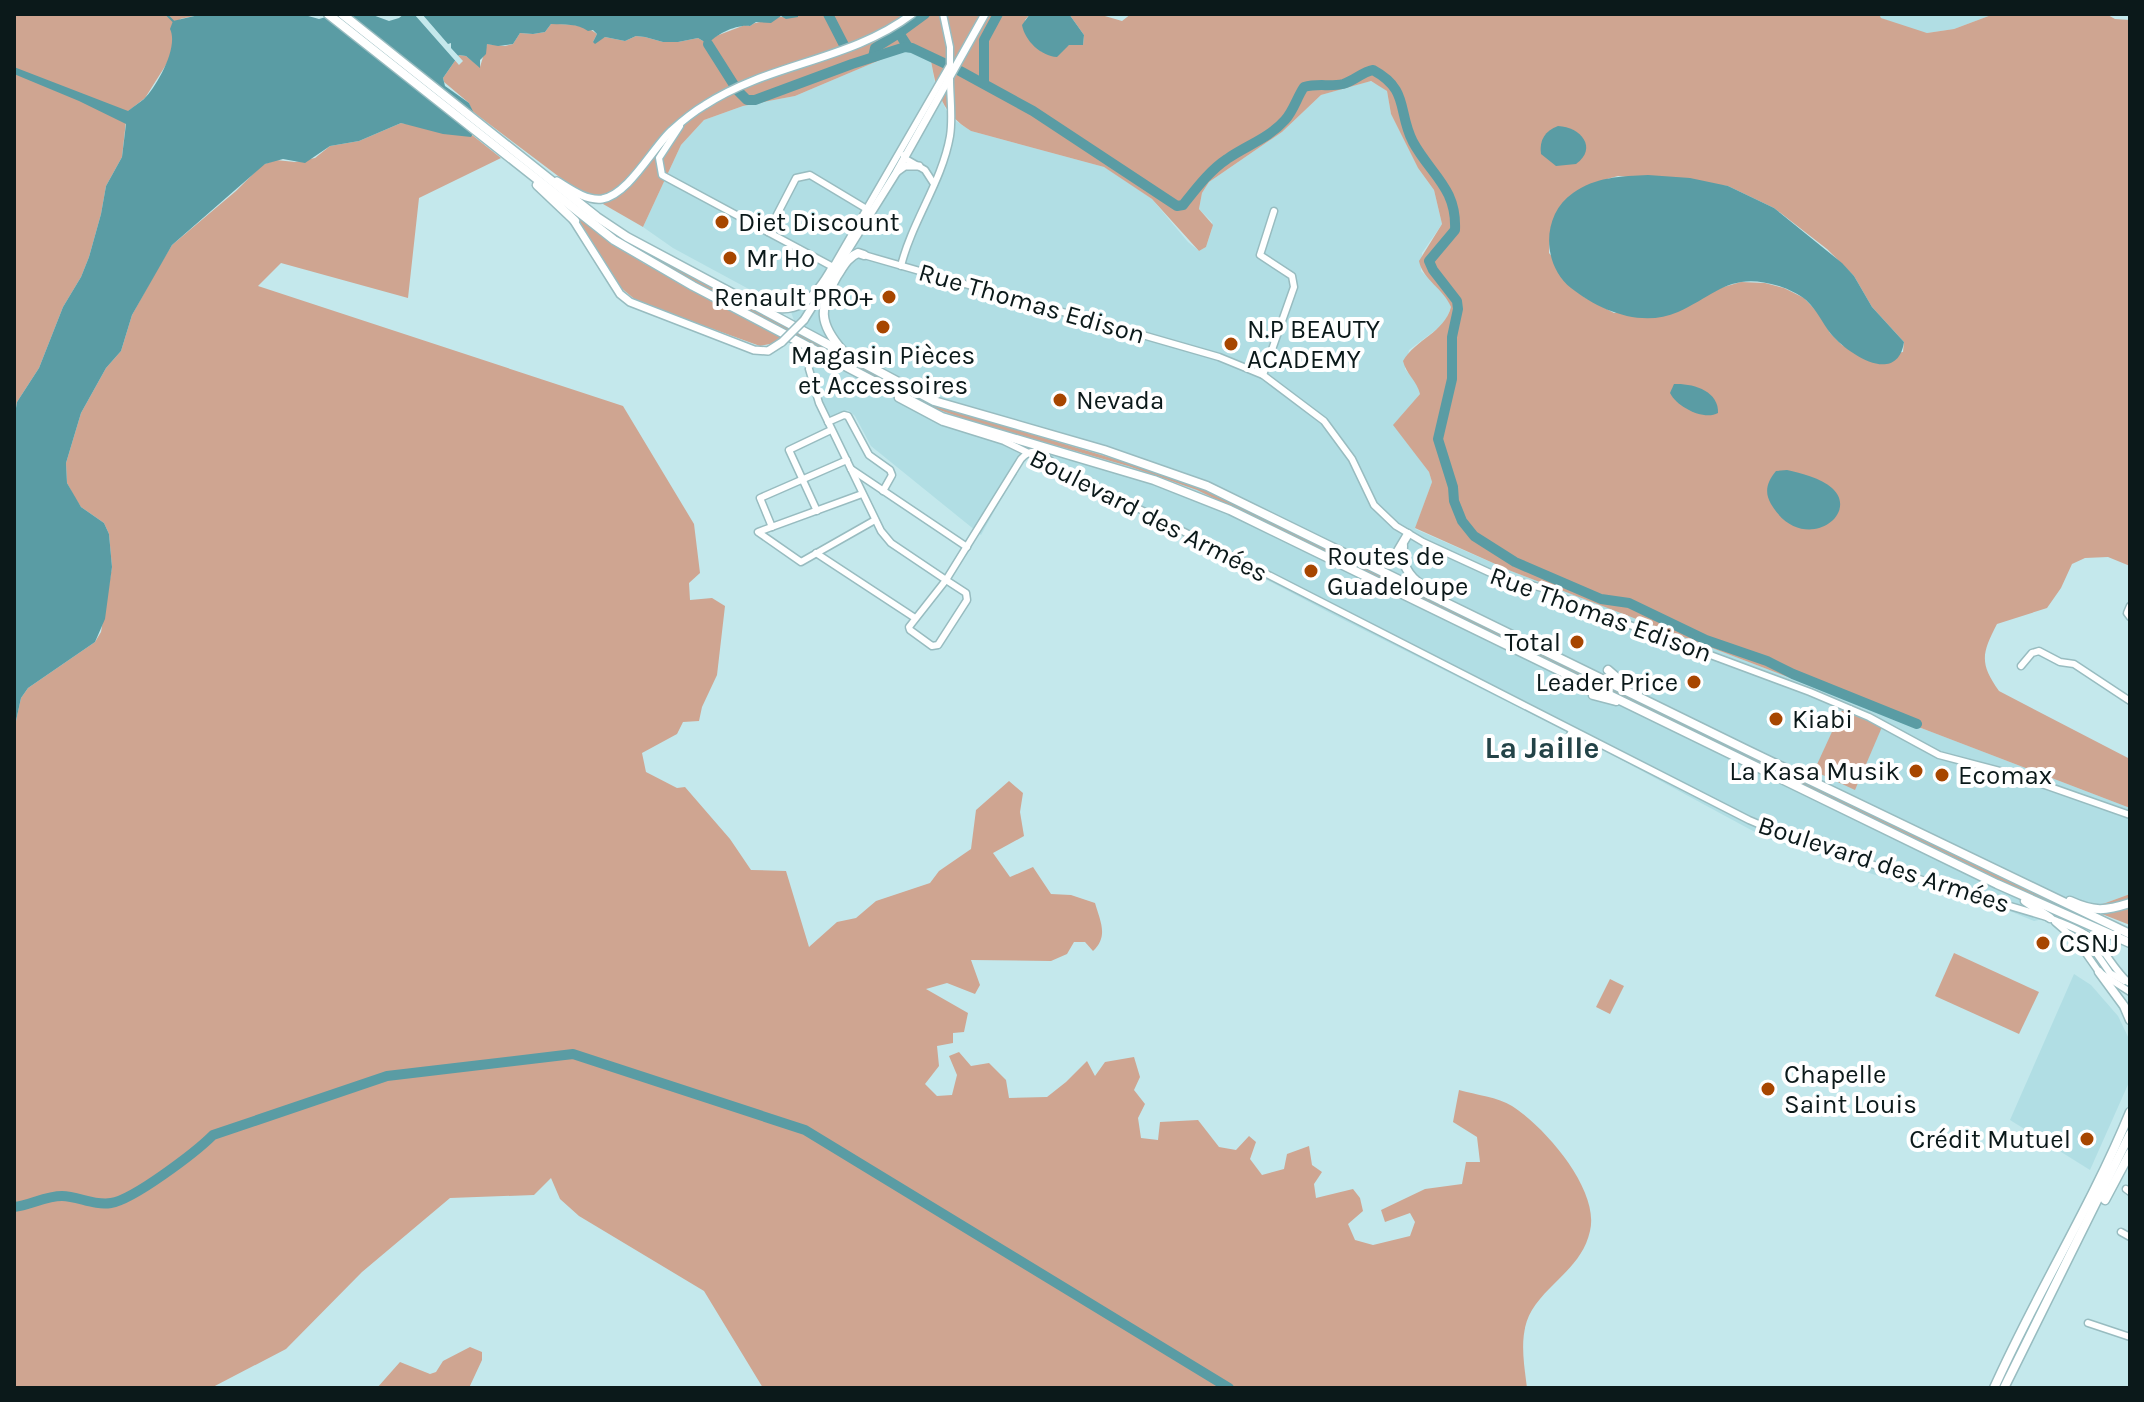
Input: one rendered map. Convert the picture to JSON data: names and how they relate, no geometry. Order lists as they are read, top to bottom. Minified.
{"streets":{"street":["Rue Thomas Edison","Boulevard des Armées"]},"districts":["La Jaille"],"places":["Diet Discount","Mr Ho","Renault PRO+","Magasin Pièces et Accessoires","N.P BEAUTY ACADEMY","Nevada","Routes de Guadeloupe","Total","Leader Price","Kiabi","La Kasa Musik","Ecomax","CSNJ","Chapelle Saint Louis","Crédit Mutuel"]}
